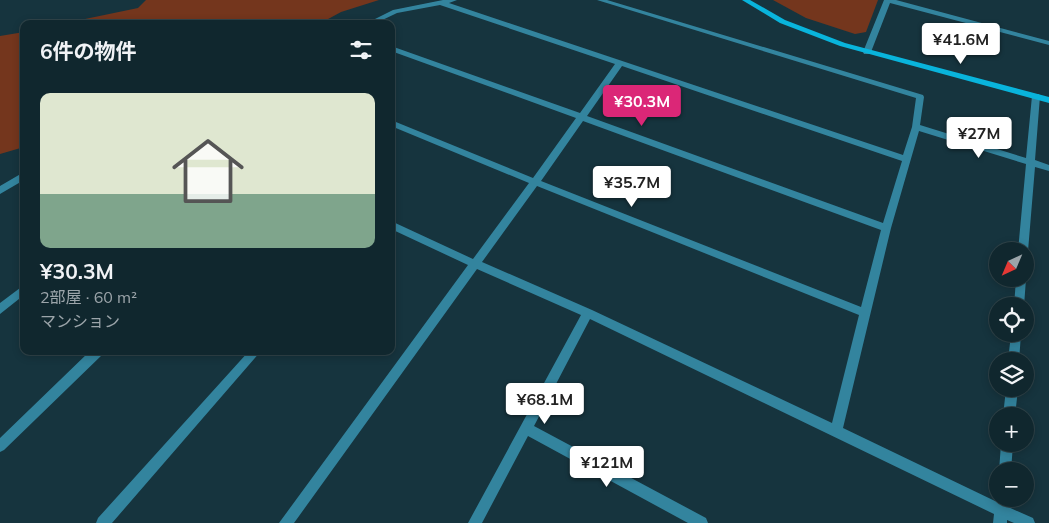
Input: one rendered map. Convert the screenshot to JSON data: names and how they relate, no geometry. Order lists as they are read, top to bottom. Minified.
{"north":"bottom left","page":{"heading":"6件の物件","price":["¥41.6M","¥30.3M","¥27M","¥35.7M","¥68.1M","¥121M"],"list":[{"name":"¥30.3M","note":"2部屋 · 60 m² · マンション"}],"map_buttons":["+","−"]}}
